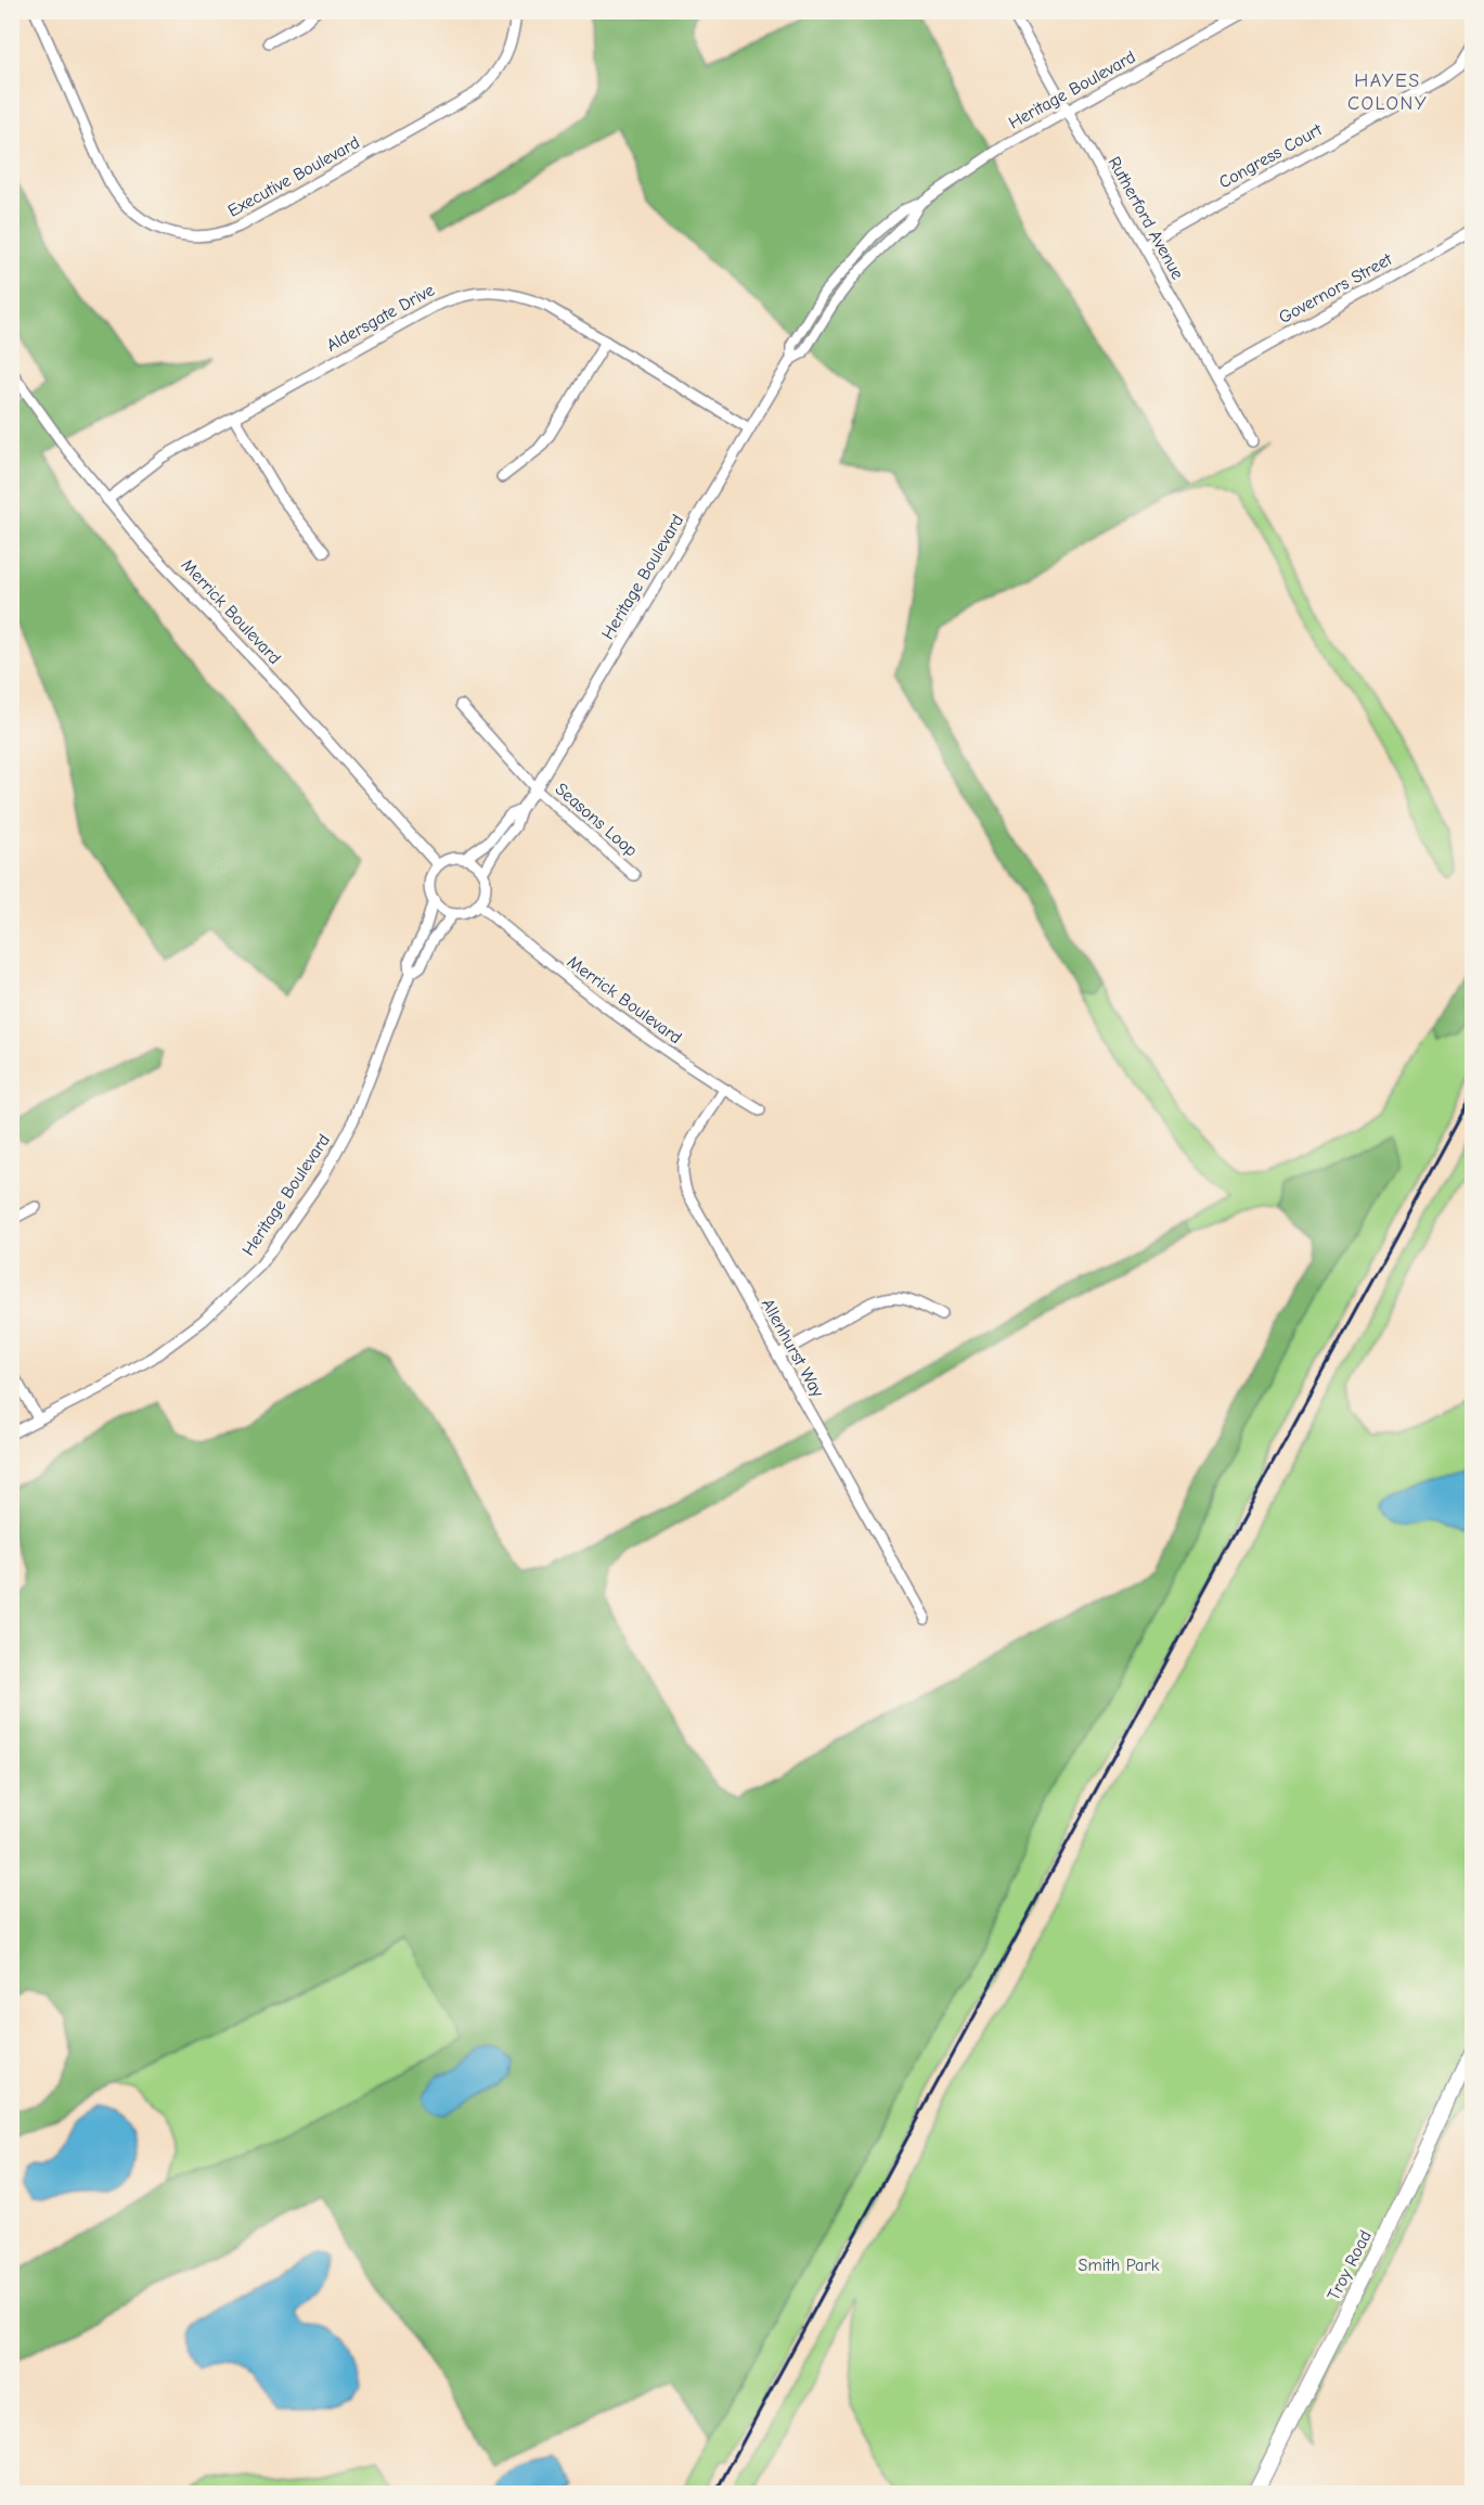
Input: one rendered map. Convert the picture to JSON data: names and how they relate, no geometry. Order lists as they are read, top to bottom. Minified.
{"streets":{"street":["Heritage Boulevard","Congress Court","Executive Boulevard","Rutherford Avenue","Governors Street","Aldersgate Drive","Merrick Boulevard","Seasons Loop","Allenhurst Way","Troy Road"]},"crossings":[["Heritage Boulevard","Rutherford Avenue"],["Heritage Boulevard","Aldersgate Drive"],["Heritage Boulevard","Merrick Boulevard"],["Heritage Boulevard","Seasons Loop"],["Congress Court","Rutherford Avenue"],["Rutherford Avenue","Governors Street"],["Aldersgate Drive","Merrick Boulevard"],["Merrick Boulevard","Allenhurst Way"]],"districts":["HAYES COLONY"],"parks":["Smith Park"]}
